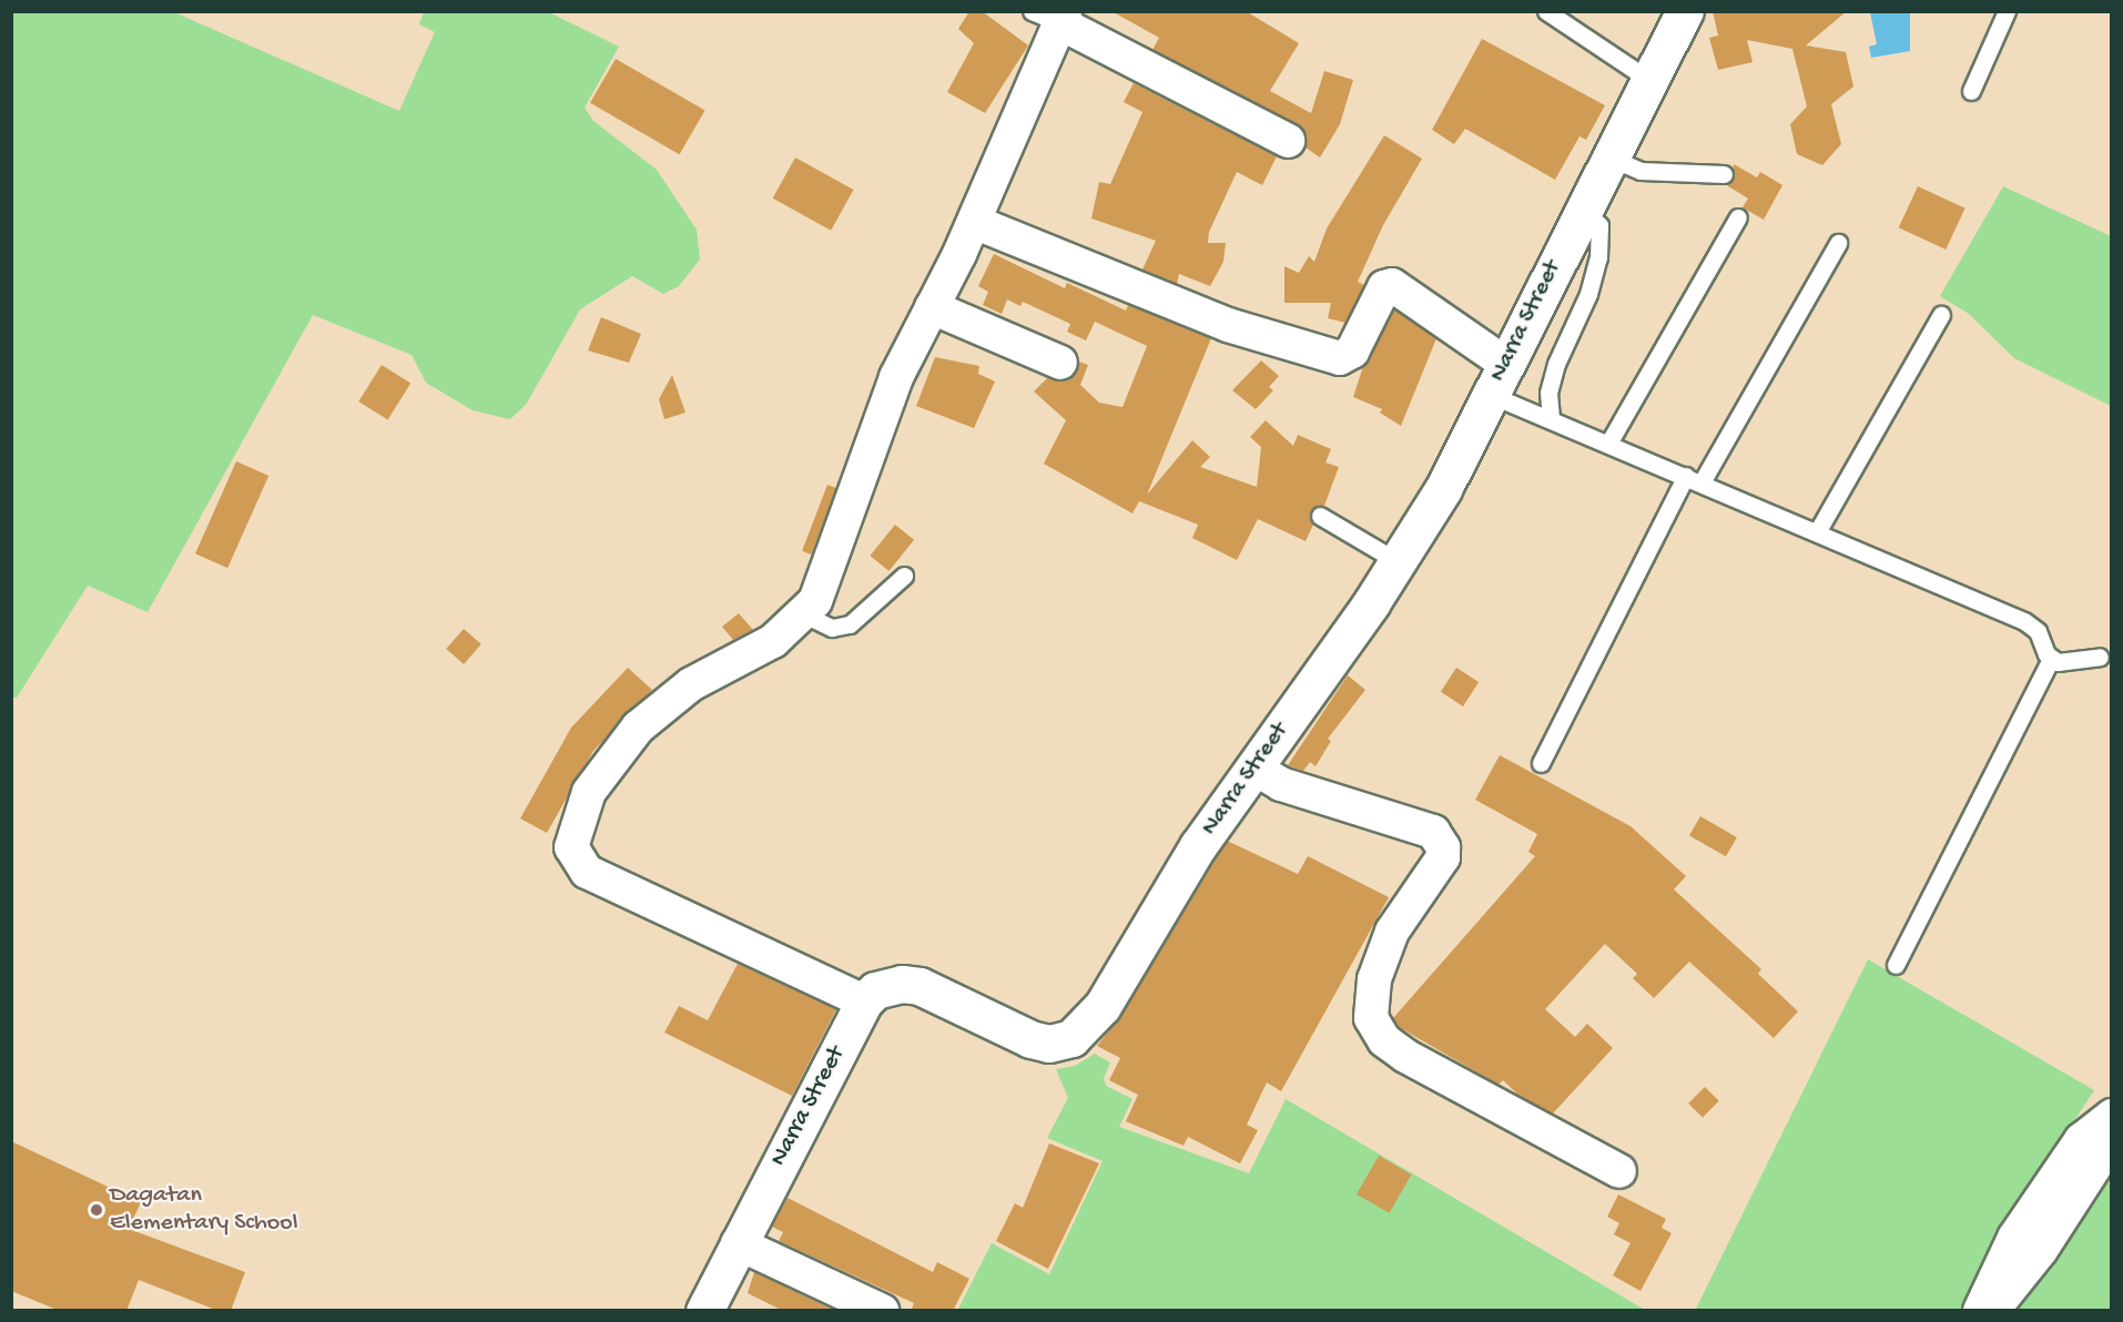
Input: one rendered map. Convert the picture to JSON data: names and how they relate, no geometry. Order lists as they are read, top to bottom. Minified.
{"streets":{"street":["Narra Street"]},"places":["Dagatan Elementary School"]}
